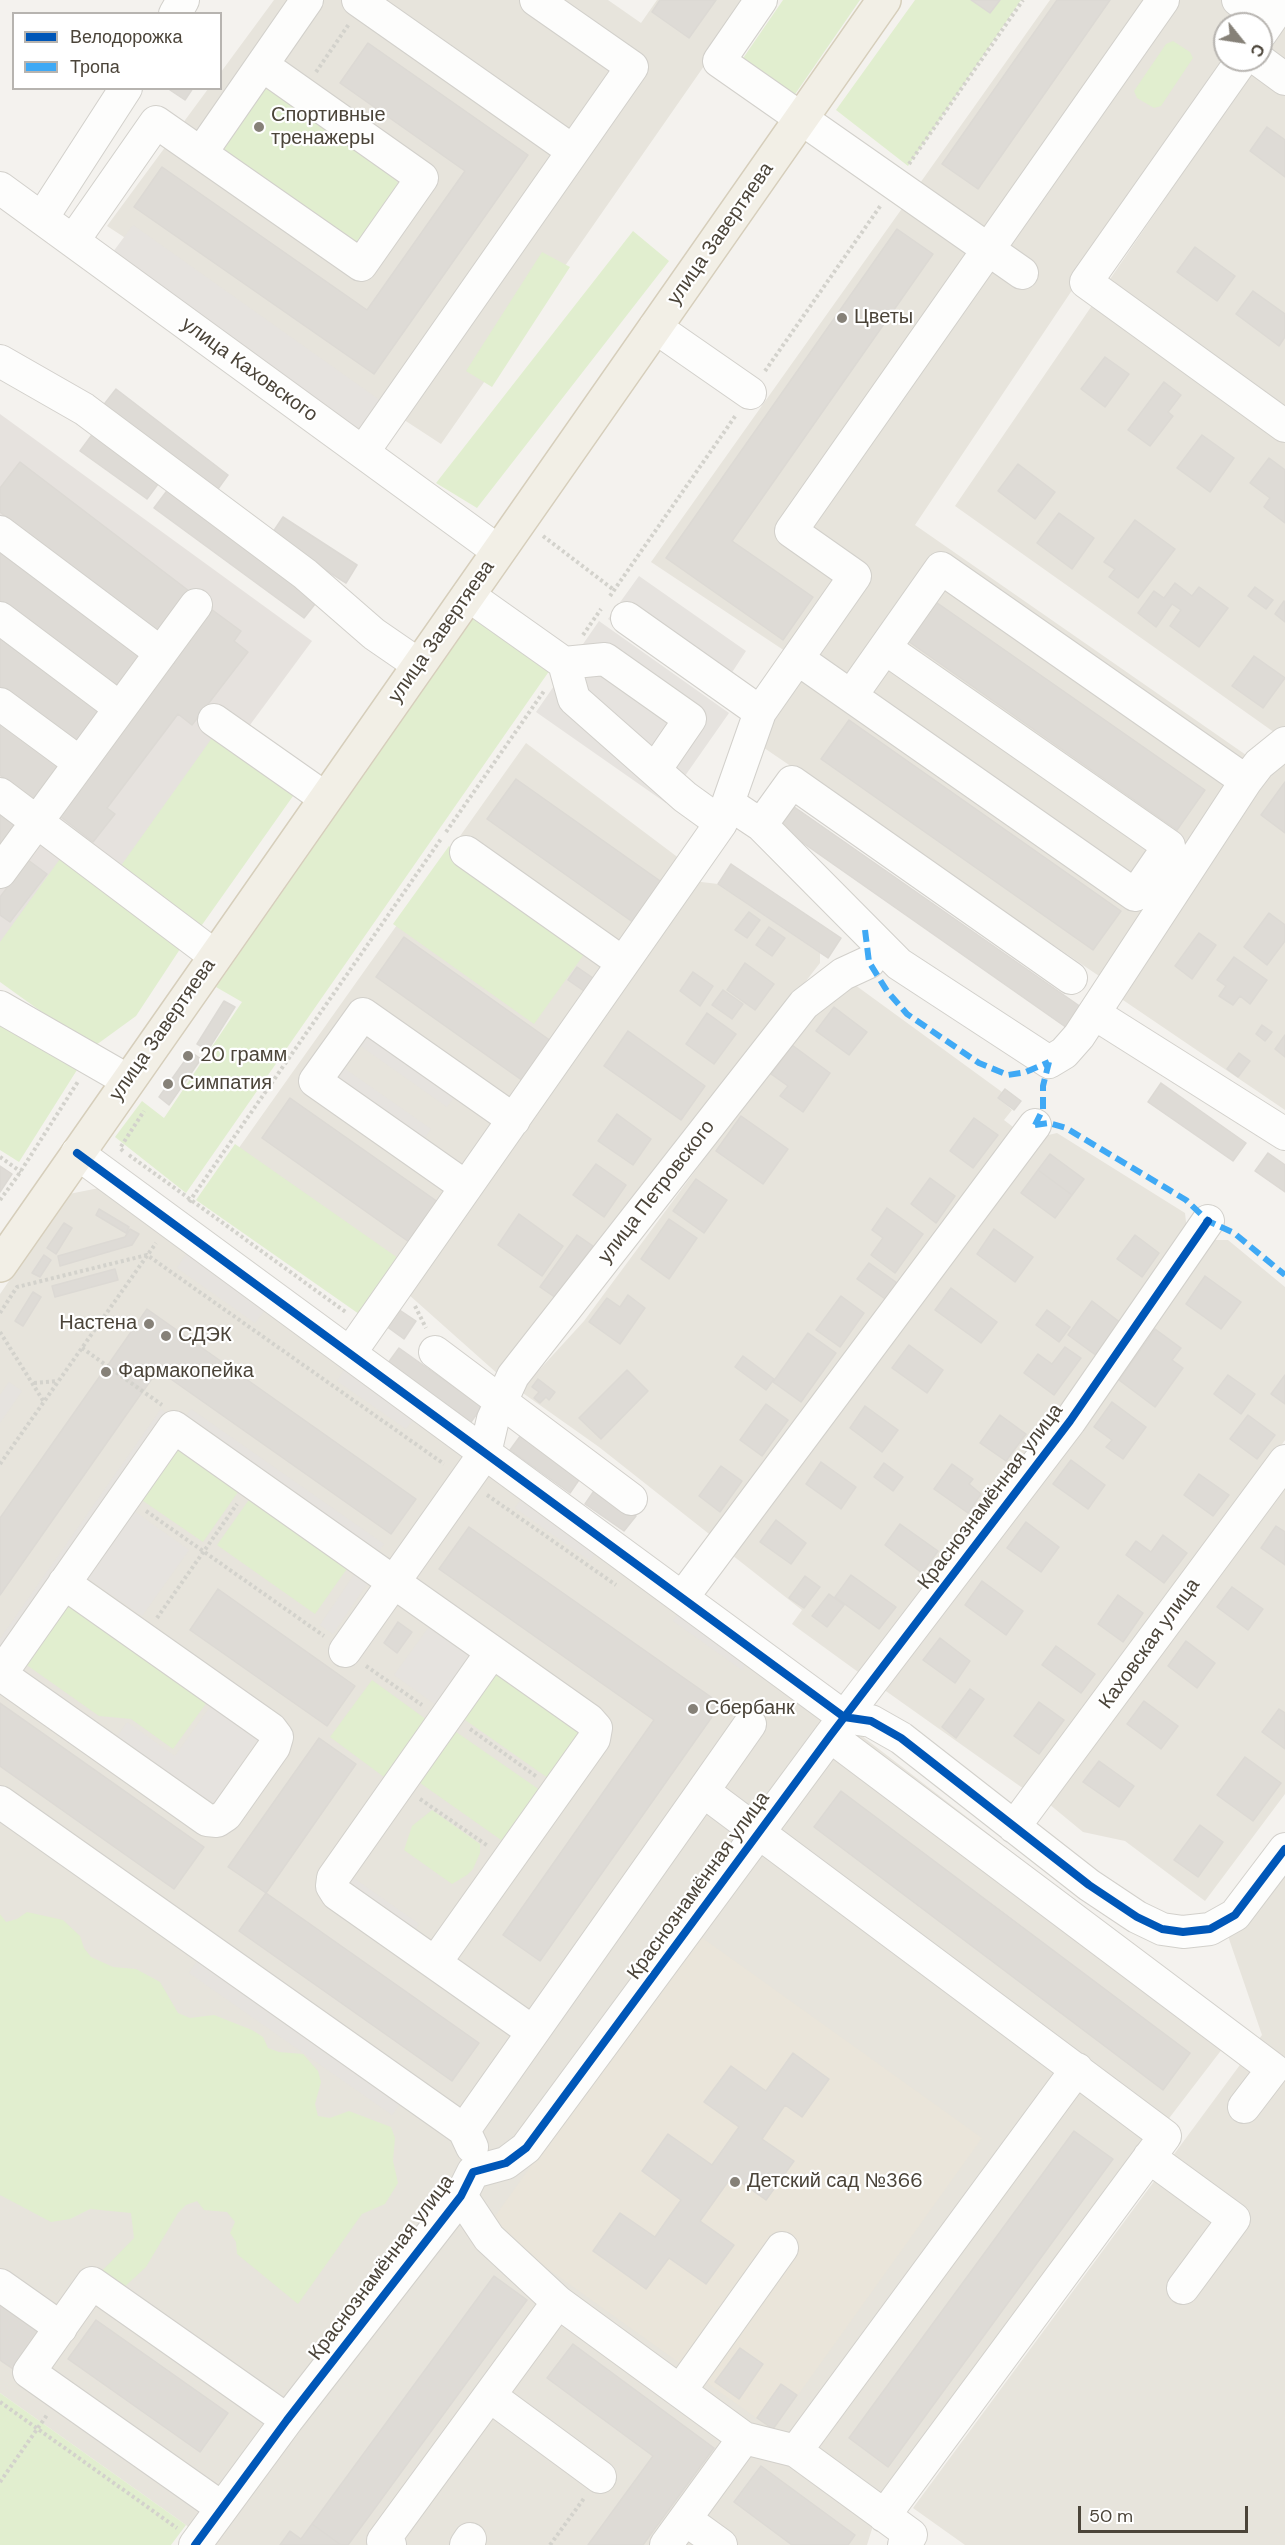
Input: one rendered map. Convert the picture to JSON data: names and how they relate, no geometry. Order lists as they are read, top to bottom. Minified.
{"streets":{"main road":["улица Завертяева"],"street":["улица Каховского","улица Петровского","Краснознамённая улица","Каховская улица"]},"crossings":[["улица Завертяева","улица Каховского"]],"places":["Спортивные тренажеры","Цветы","20 грамм","Симпатия","Настена","СДЭК","Фармакопейка","Сбербанк","Детский сад №366"],"legend":["Велодорожка","Тропа"],"scale_bar":"50 m","north":"bottom right"}
